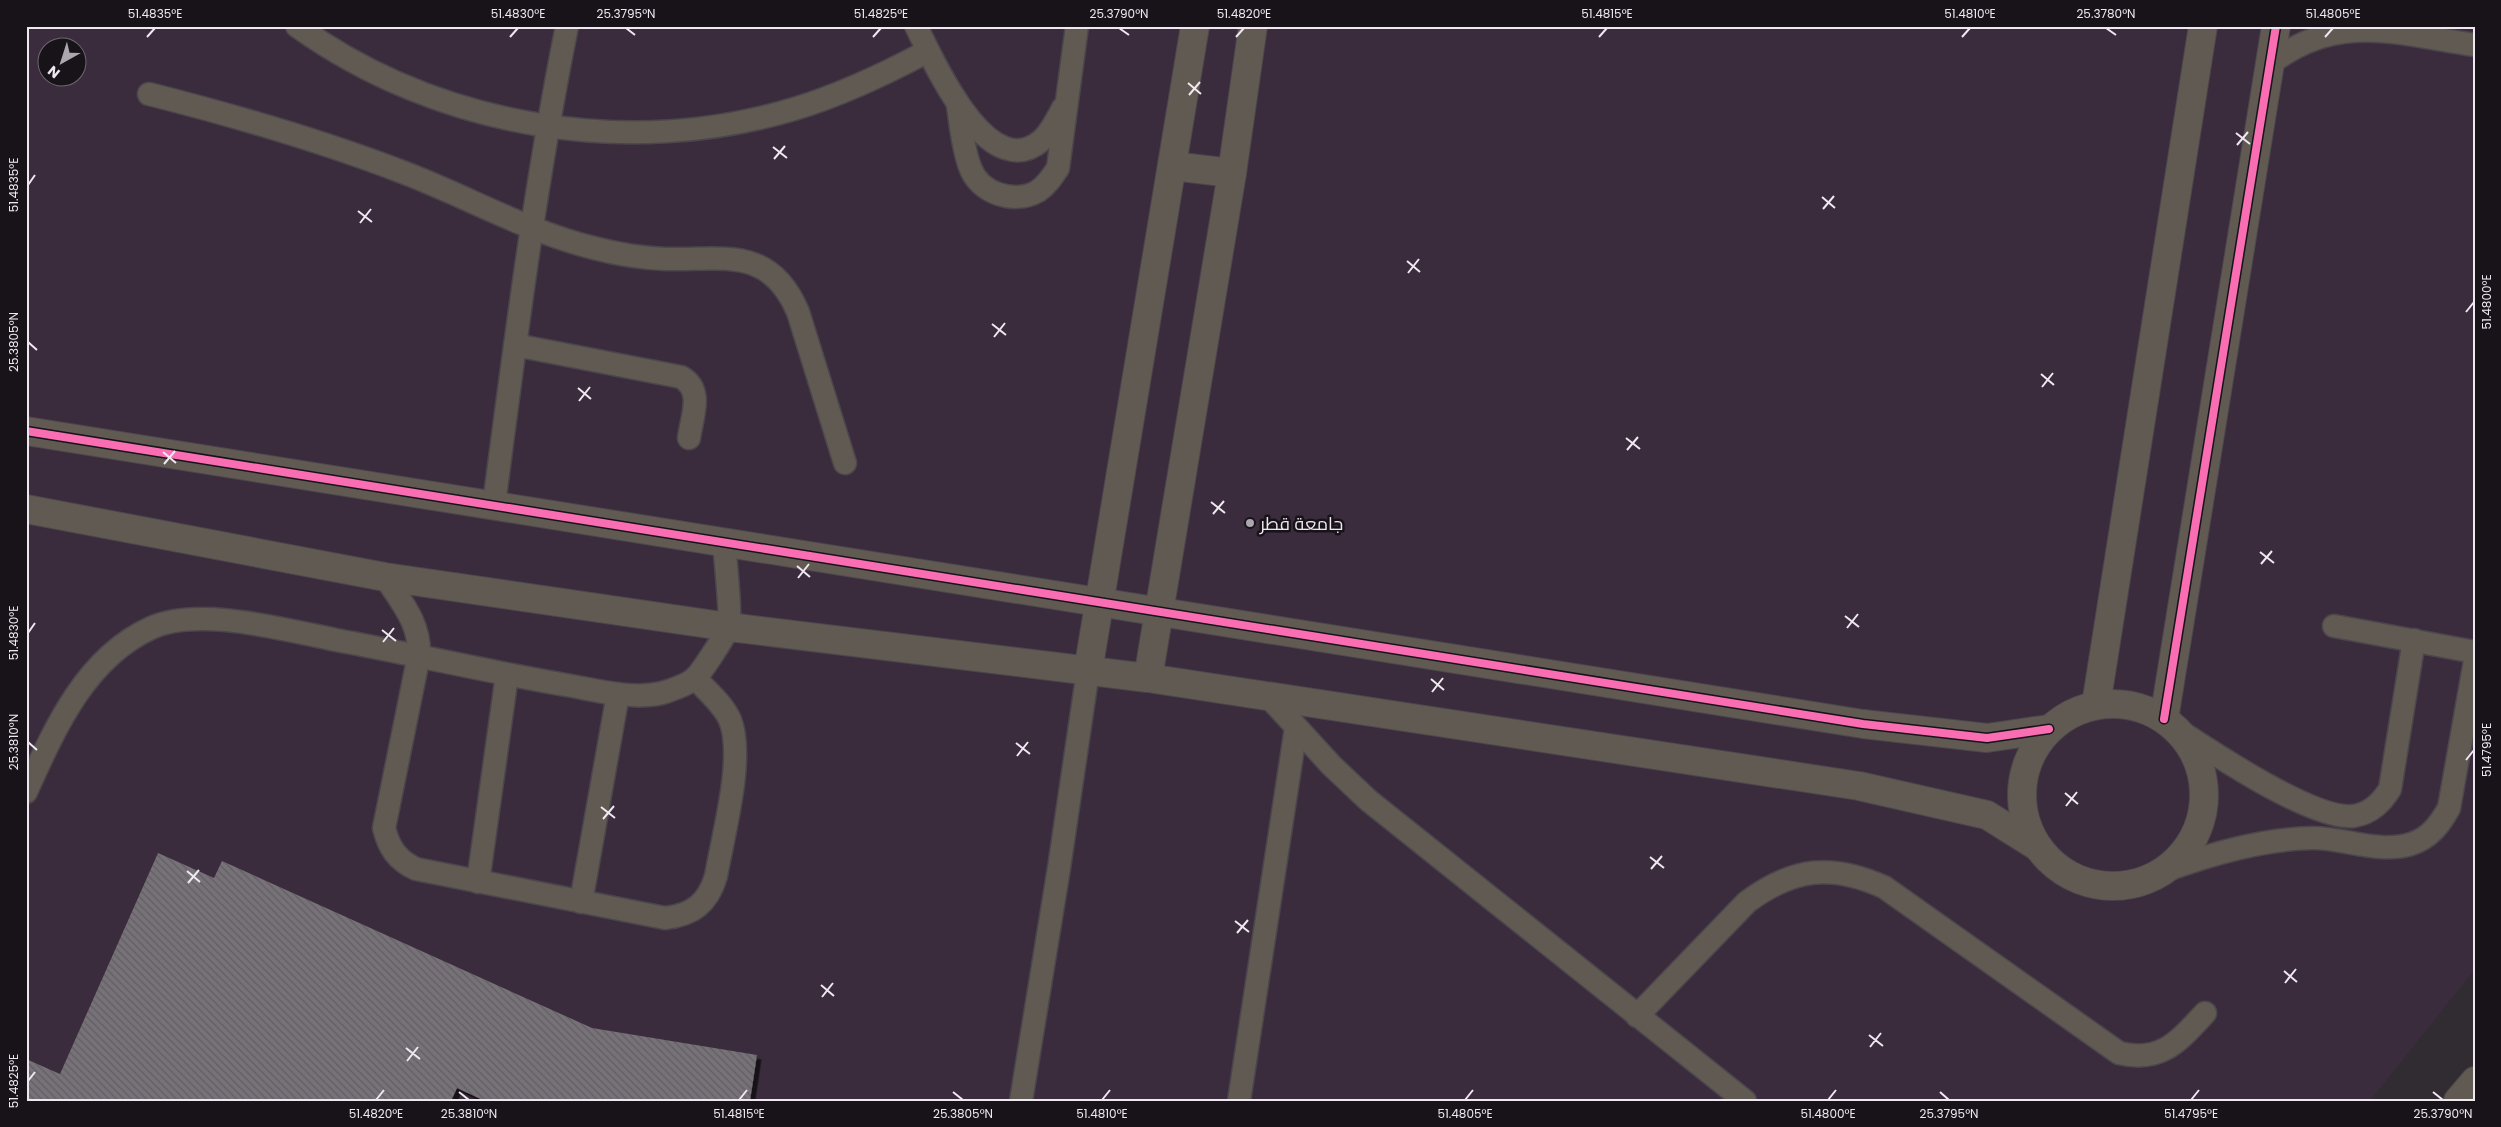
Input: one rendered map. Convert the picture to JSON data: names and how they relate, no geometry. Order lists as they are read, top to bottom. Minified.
{"places":["جامعة قطر"],"north":"bottom left","coordinates":["51.4835°E","51.4830°E","25.3795°N","51.4825°E","25.3790°N","51.4820°E","51.4815°E","51.4810°E","25.3780°N","51.4805°E","51.4800°E","25.3805°N","25.3810°N","51.4795°E"]}
